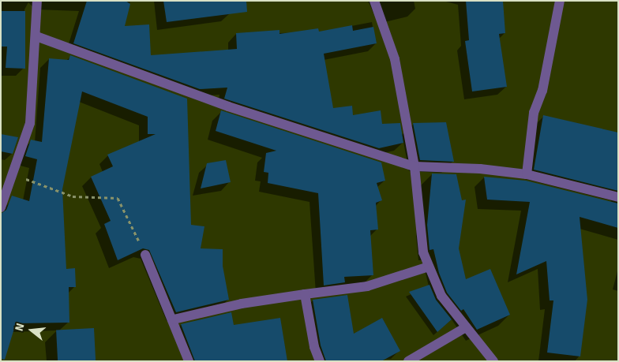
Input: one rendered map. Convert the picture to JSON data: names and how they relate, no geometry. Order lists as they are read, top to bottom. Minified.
{"north":"left"}
